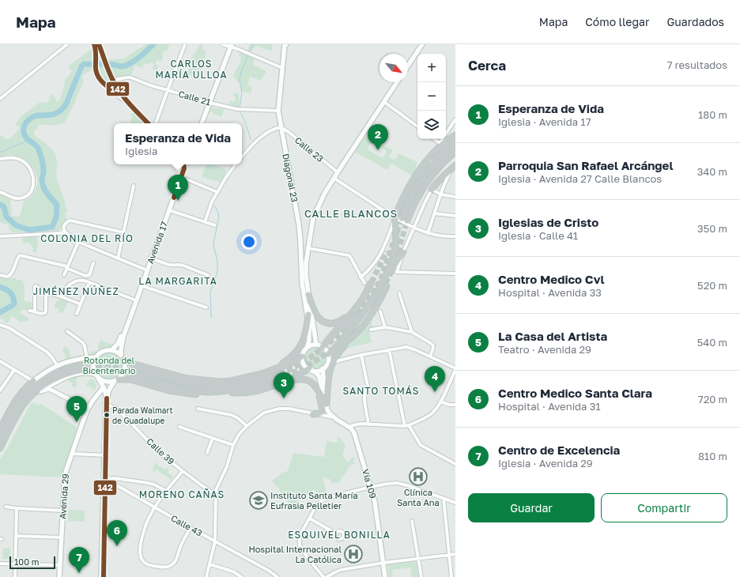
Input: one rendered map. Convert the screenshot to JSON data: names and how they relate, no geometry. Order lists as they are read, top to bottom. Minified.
{"streets":{"main road":["Diagonal 23","Avenida 17","Vía 109","Avenida 29"],"street":["Calle 21","Calle 23","Calle 39","Calle 43"]},"crossings":[["Calle 21","Diagonal 23"],["Calle 23","Diagonal 23"],["Diagonal 23","Vía 109"]],"districts":["CARLOS MARÍA ULLOA","CALLE BLANCOS","COLONIA DEL RÍO","LA MARGARITA","JIMÉNEZ NÚÑEZ","SANTO TOMÁS","MORENO CAÑAS","ESQUIVEL BONILLA"],"parks":["Rotonda del Bicentenario"],"places":{"other":["Parada Walmart de Guadalupe"],"hospital":["Clínica Santa Ana","Hospital Internacional La Católica"],"school or university":["Instituto Santa María Eufrasia Pelletier"]},"lines":["transit line 142"],"scale_bar":"100 m","north":"bottom right","page":{"header":"Mapa","nav":["Mapa","Cómo llegar","Guardados"],"heading":["Cerca","7 resultados"],"map_buttons":["+","−"],"list":[{"mark":"1","name":"Esperanza de Vida","note":"Iglesia · Avenida 17","value":"180 m"},{"mark":"2","name":"Parroquia San Rafael Arcángel","note":"Iglesia · Avenida 27 Calle Blancos","value":"340 m"},{"mark":"3","name":"Iglesias de Cristo","note":"Iglesia · Calle 41","value":"350 m"},{"mark":"4","name":"Centro Medico Cvl","note":"Hospital · Avenida 33","value":"520 m"},{"mark":"5","name":"La Casa del Artista","note":"Teatro · Avenida 29","value":"540 m"},{"mark":"6","name":"Centro Medico Santa Clara","note":"Hospital · Avenida 31","value":"720 m"},{"mark":"7","name":"Centro de Excelencia","note":"Iglesia · Avenida 29","value":"810 m"}],"popup":["Esperanza de Vida","Iglesia"],"pins":["2","1","4","3","5","6","7"],"buttons":["Guardar","Compartir"],"scale":"100 m"}}
